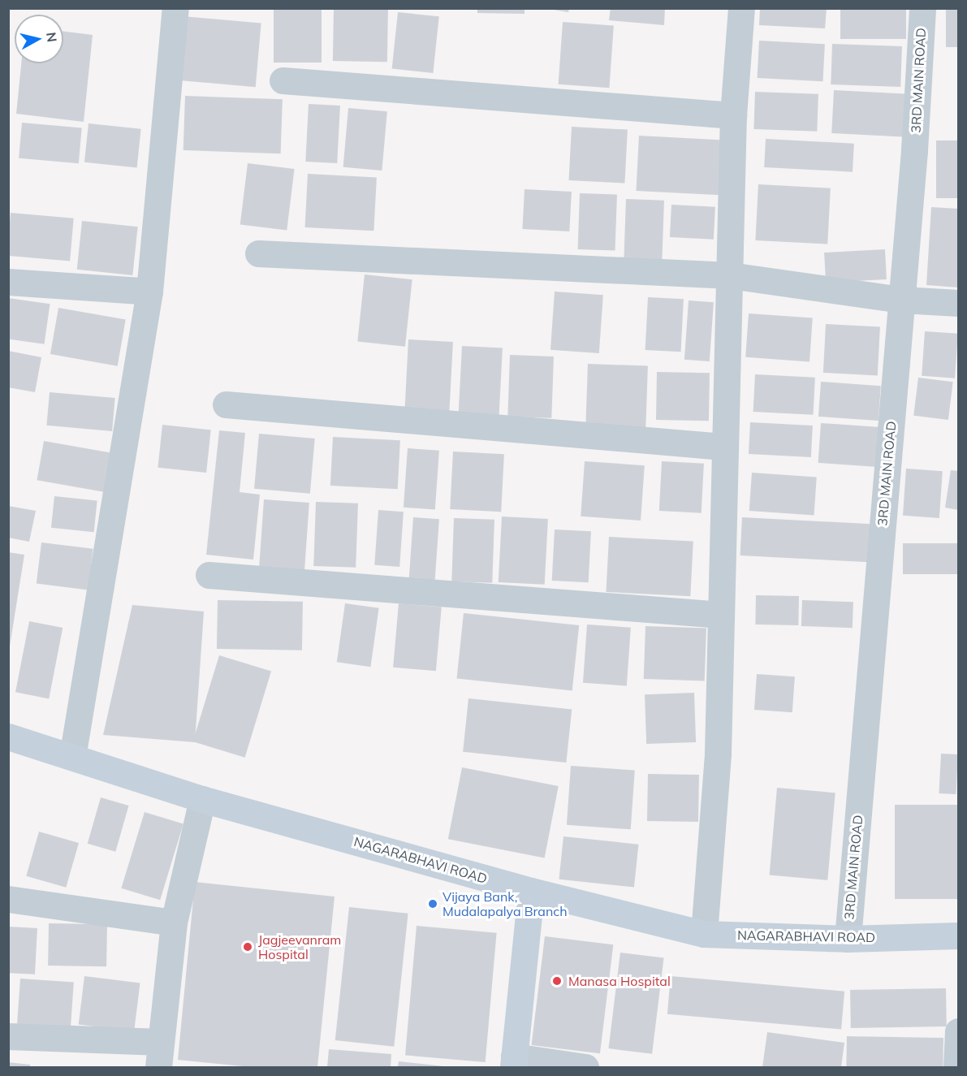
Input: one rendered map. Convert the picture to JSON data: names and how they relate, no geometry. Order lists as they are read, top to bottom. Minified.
{"streets":{"main road":["NAGARABHAVI ROAD"],"street":["3RD MAIN ROAD"]},"crossings":[["3RD MAIN ROAD","NAGARABHAVI ROAD"]],"places":["Vijaya Bank, Mudalapalya Branch","Jagjeevanram Hospital","Manasa Hospital"],"north":"right"}
